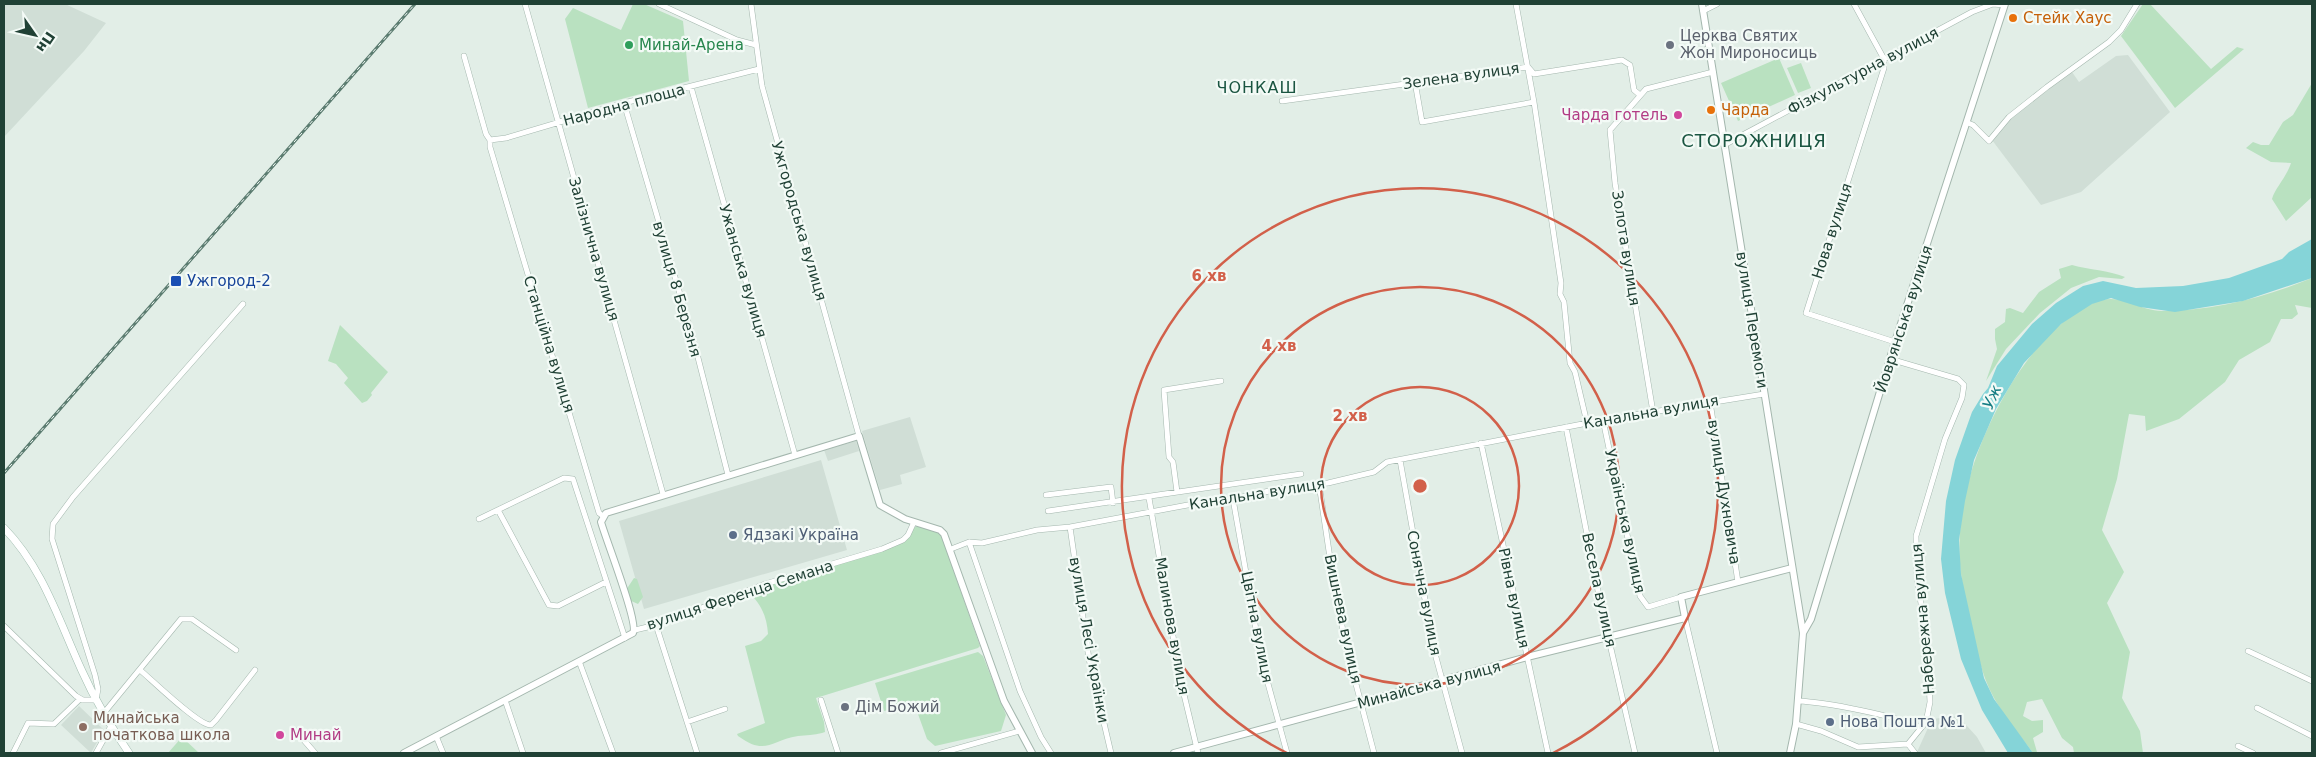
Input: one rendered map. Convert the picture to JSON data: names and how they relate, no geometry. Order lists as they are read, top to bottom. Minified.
{"streets":{"street":["Фізкультурна вулиця","Зелена вулиця","Народна площа","Ужгородська вулиця","Нова вулиця","Золота вулиця","Залізнична вулиця","Ужанська вулиця","вулиця 8 Березня","Йоврянська вулиця","вулиця Перемоги","Станційна вулиця","Канальна вулиця","вулиця Духновича","Українська вулиця","Весела вулиця","Сонячна вулиця","вулиця Ференца Семана","Рівна вулиця","Вишнева вулиця","Набережна вулиця","Малинова вулиця","Цвітна вулиця","вулиця Лесі Українки","Минайська вулиця"]},"crossings":[["Фізкультурна вулиця","Нова вулиця"],["Фізкультурна вулиця","Йоврянська вулиця"],["Фізкультурна вулиця","вулиця Перемоги"],["Зелена вулиця","Золота вулиця"],["Народна площа","Ужгородська вулиця"],["Народна площа","Залізнична вулиця"],["Народна площа","Ужанська вулиця"],["Народна площа","вулиця 8 Березня"],["Народна площа","Станційна вулиця"],["Нова вулиця","Йоврянська вулиця"],["Золота вулиця","Канальна вулиця"],["Йоврянська вулиця","вулиця Перемоги"],["Йоврянська вулиця","Набережна вулиця"],["вулиця Перемоги","Канальна вулиця"],["Станційна вулиця","вулиця Ференца Семана"],["Канальна вулиця","вулиця Духновича"],["Канальна вулиця","Українська вулиця"],["Канальна вулиця","Весела вулиця"],["Канальна вулиця","Сонячна вулиця"],["Канальна вулиця","Рівна вулиця"],["Канальна вулиця","Вишнева вулиця"],["Канальна вулиця","Малинова вулиця"],["Канальна вулиця","Цвітна вулиця"],["Канальна вулиця","вулиця Лесі Українки"],["Весела вулиця","Минайська вулиця"],["Сонячна вулиця","Минайська вулиця"],["Рівна вулиця","Минайська вулиця"],["Вишнева вулиця","Минайська вулиця"],["Малинова вулиця","Минайська вулиця"],["Цвітна вулиця","Минайська вулиця"]],"districts":["ЧОНКАШ","СТОРОЖНИЦЯ"],"water":["Уж"],"places":{"other":["Стейк Хаус","Минай-Арена","Церква Святих Жон Мироносиць","Чарда","Чарда готель","Ядзакі Україна","Дім Божий","Нова Пошта №1","Минайська початкова школа","Минай"],"transit":["Ужгород-2"]},"north":"bottom right","rings":["6 хв","4 хв","2 хв"]}
